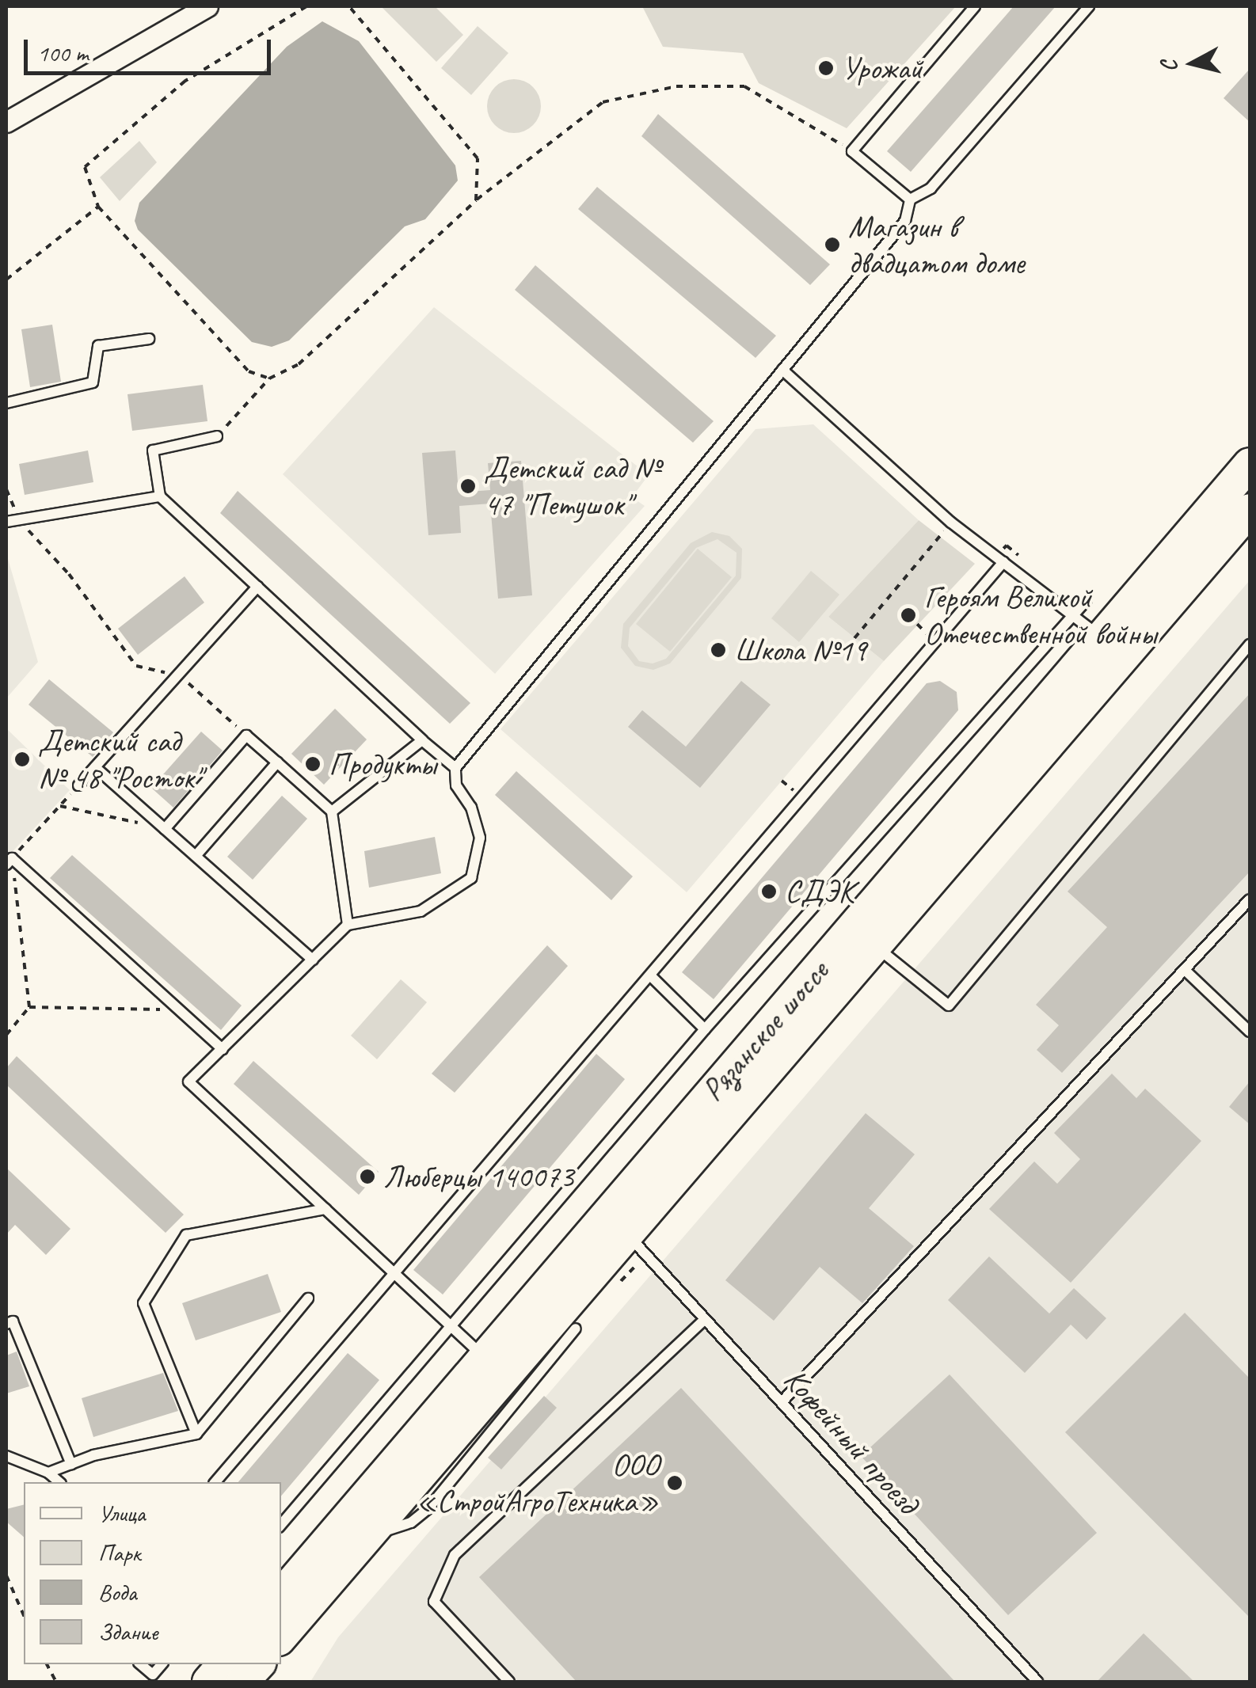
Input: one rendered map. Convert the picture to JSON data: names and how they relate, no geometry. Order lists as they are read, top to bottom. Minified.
{"streets":{"main road":["Рязанское шоссе"],"lane":["Кофейный проезд"]},"crossings":[["Рязанское шоссе","Кофейный проезд"]],"places":["Урожай","Магазин в двадцатом доме","Детский сад № 47 \"Петушок\"","Героям Великой Отечественной войны","Школа №19","Детский сад № 48 \"Росток\"","Продукты","СДЭК","Люберцы 140073","ООО «СтройАгроТехника»"],"legend":["Улица","Парк","Вода","Здание"],"scale_bar":"100 m","north":"left"}
